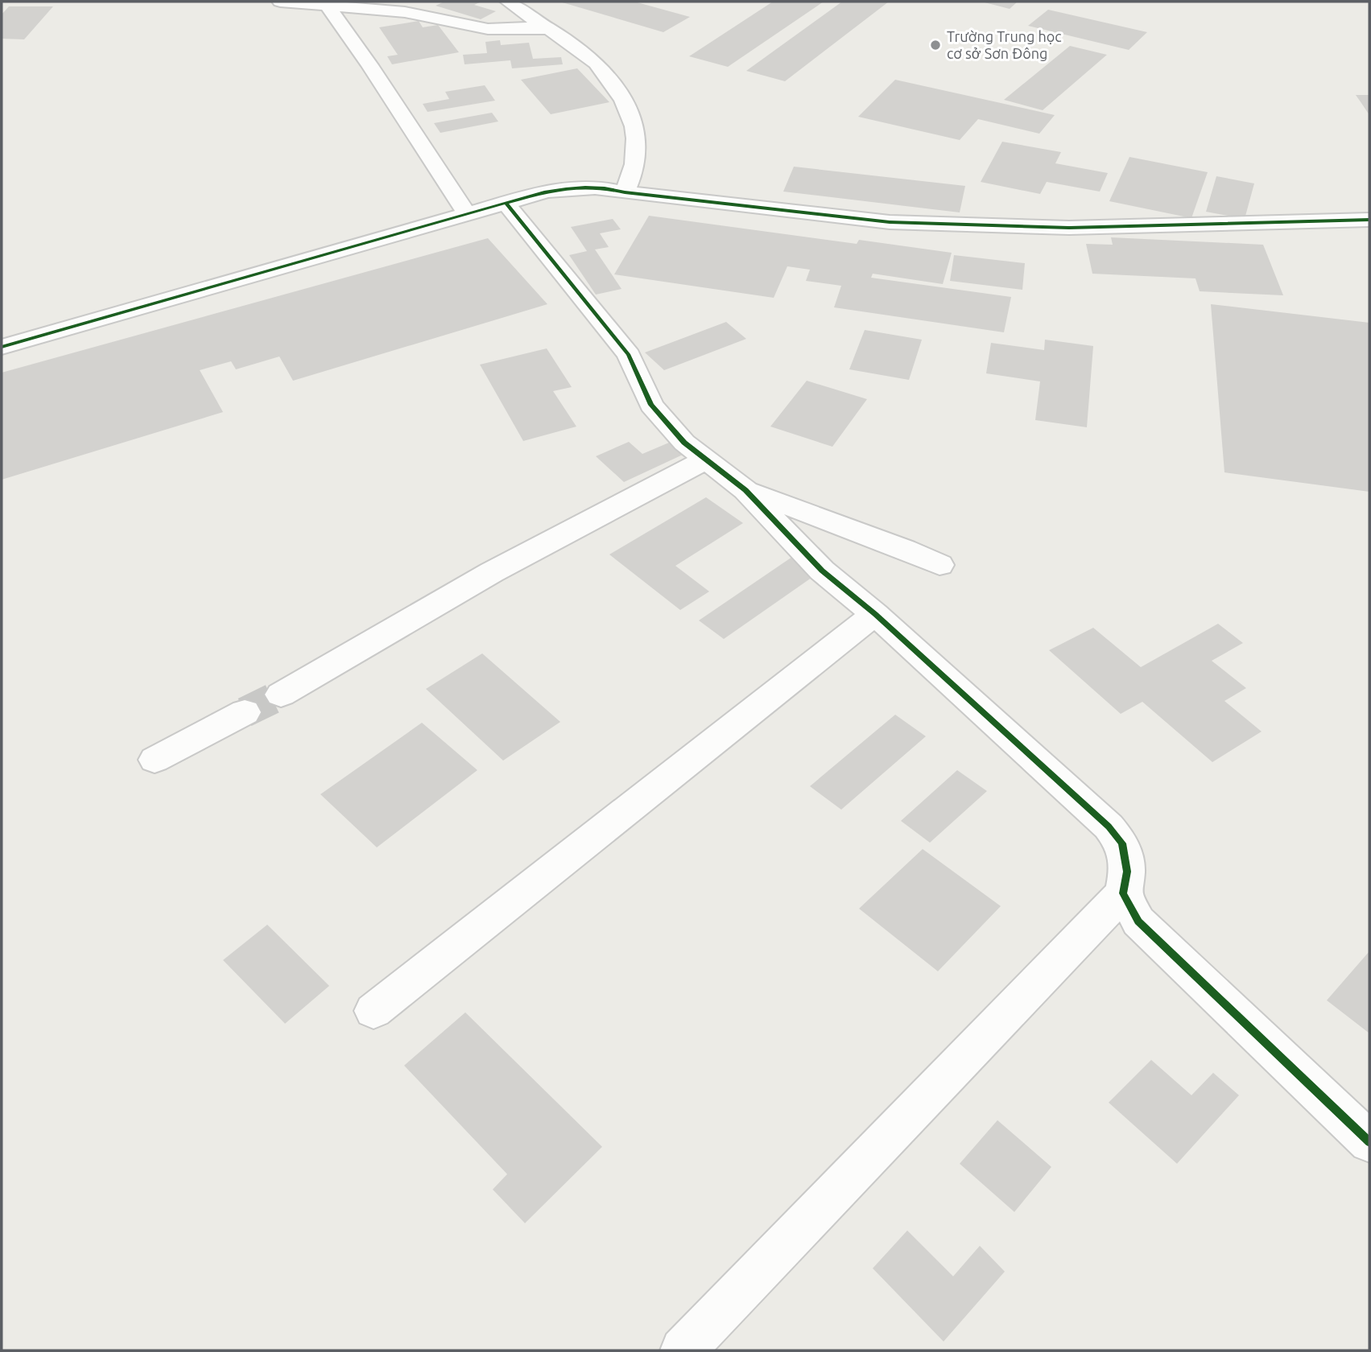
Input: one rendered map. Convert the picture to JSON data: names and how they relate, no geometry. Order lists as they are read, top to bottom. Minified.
{"places":["Trường Trung học cơ sở Sơn Đông"]}
